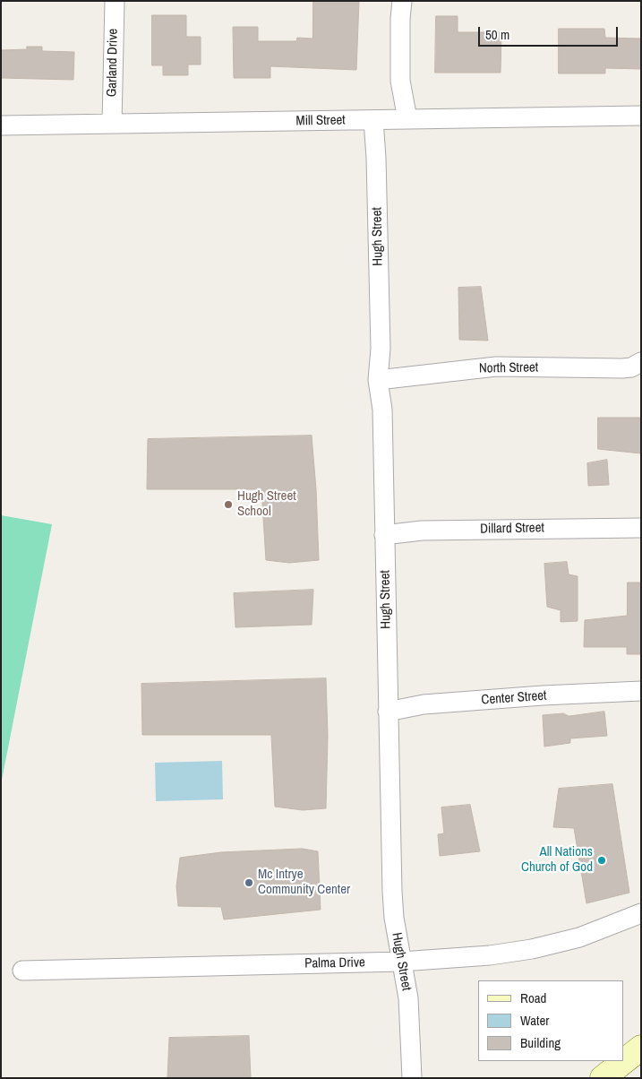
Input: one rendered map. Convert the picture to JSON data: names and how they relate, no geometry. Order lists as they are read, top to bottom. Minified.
{"streets":{"street":["Garland Drive","Mill Street","Hugh Street","North Street","Dillard Street","Center Street","Palma Drive"]},"crossings":[["Garland Drive","Mill Street"],["Mill Street","Hugh Street"],["Hugh Street","North Street"],["Hugh Street","Dillard Street"],["Hugh Street","Center Street"],["Hugh Street","Palma Drive"]],"places":["Hugh Street School","All Nations Church of God","Mc Intrye Community Center"],"legend":["Road","Water","Building"],"scale_bar":"50 m"}
